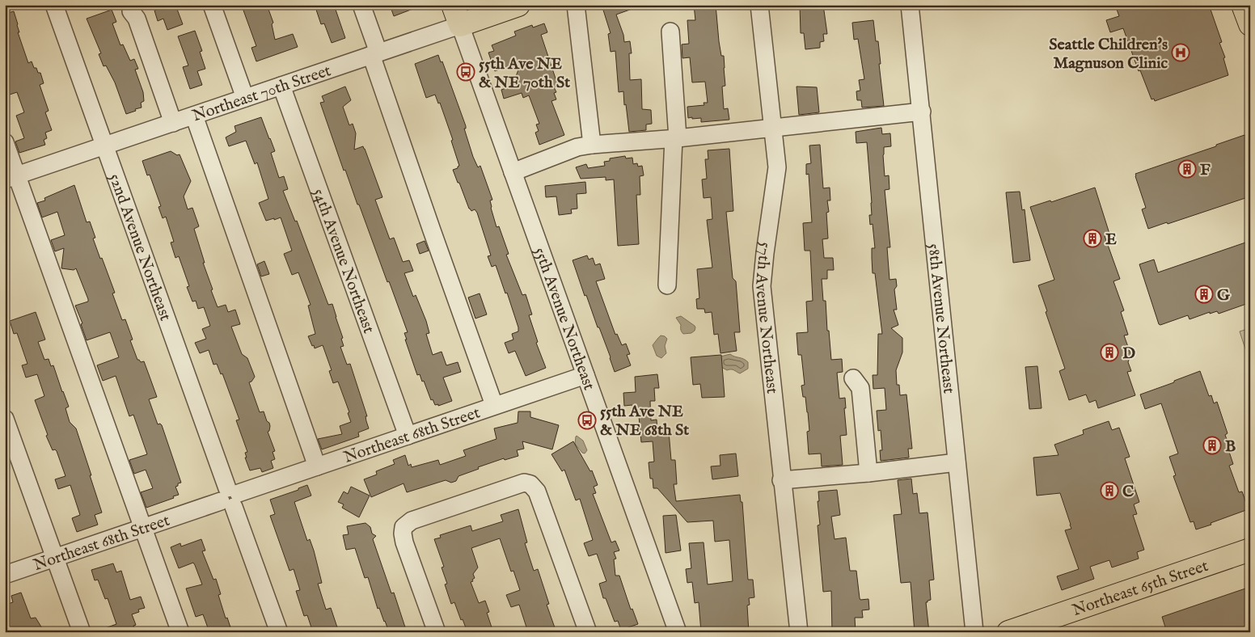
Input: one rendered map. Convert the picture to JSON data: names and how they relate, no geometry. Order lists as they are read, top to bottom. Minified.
{"streets":{"main road":["Northeast 70th Street","Northeast 65th Street"],"street":["52nd Avenue Northeast","54th Avenue Northeast","55th Avenue Northeast","57th Avenue Northeast","58th Avenue Northeast","Northeast 68th Street"]},"crossings":[["Northeast 70th Street","52nd Avenue Northeast"],["Northeast 70th Street","54th Avenue Northeast"],["Northeast 70th Street","55th Avenue Northeast"],["52nd Avenue Northeast","Northeast 68th Street"],["54th Avenue Northeast","Northeast 68th Street"],["55th Avenue Northeast","Northeast 68th Street"]],"places":{"hospital":["Seattle Children's Magnuson Clinic"],"bus stop":["55th Ave NE & NE 70th St","55th Ave NE & NE 68th St"],"building":["F","E","G","D","B","C"]}}
